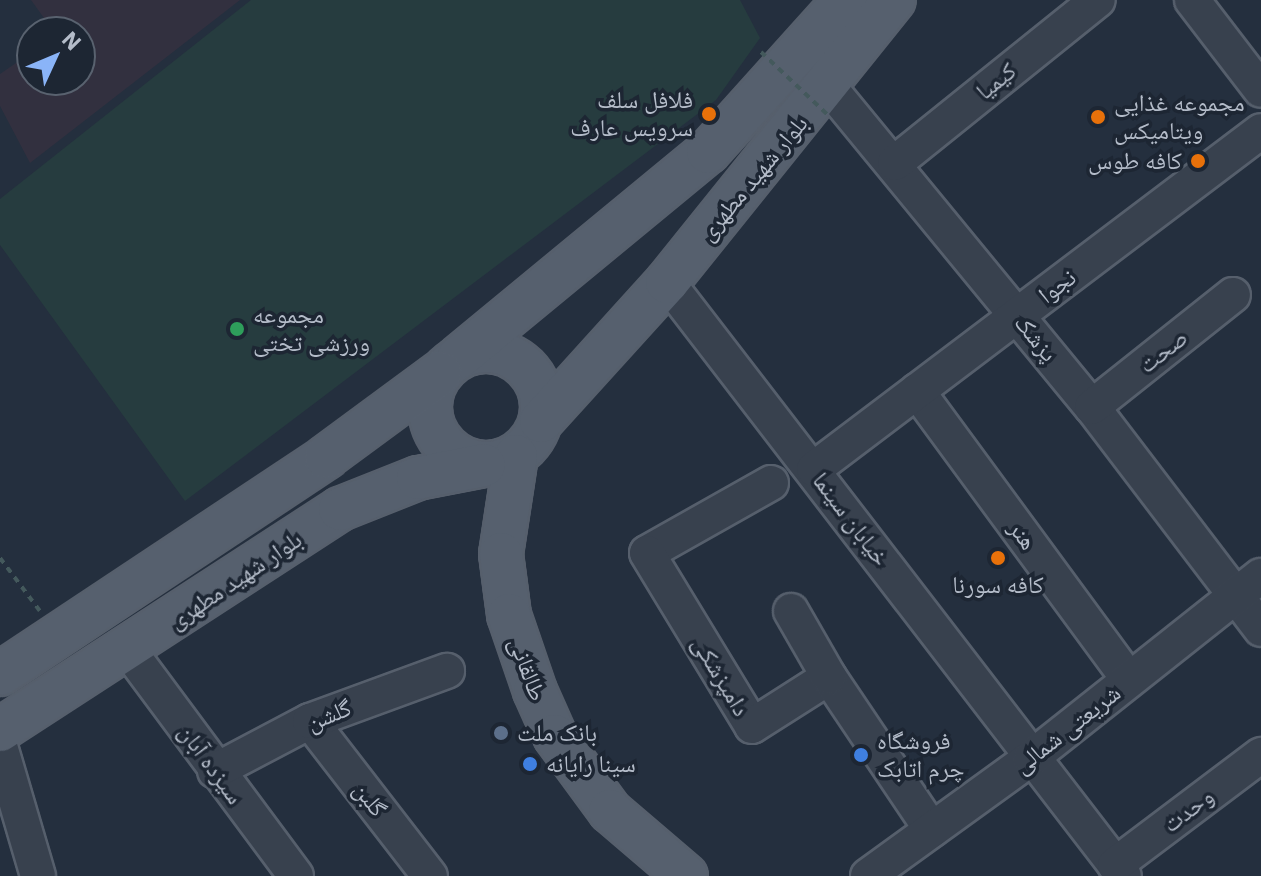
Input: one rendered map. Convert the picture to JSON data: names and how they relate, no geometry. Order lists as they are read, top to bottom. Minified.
{"streets":{"main road":["بلوار شهید مطهری","طالقانی"],"street":["کیمیا","نجوا","پزشک","صحت","خیابان سینما","هنر","دامپزشکی","گلشن","شریعتی شمالی","سیزده آبان","گلبن","وحدت"]},"crossings":[["کیمیا","پزشک"],["بلوار شهید مطهری","پزشک"],["بلوار شهید مطهری","خیابان سینما"],["بلوار شهید مطهری","طالقانی"],["بلوار شهید مطهری","سیزده آبان"],["نجوا","پزشک"],["نجوا","خیابان سینما"],["نجوا","هنر"],["پزشک","صحت"],["پزشک","شریعتی شمالی"],["خیابان سینما","شریعتی شمالی"],["خیابان سینما","وحدت"],["هنر","شریعتی شمالی"],["گلشن","سیزده آبان"],["گلشن","گلبن"]],"places":["فلافل سلف سرویس عارف","مجموعه غذایی ویتامیکس","کافه طوس","مجموعه ورزشی تختی","کافه سورنا","بانک ملت","فروشگاه چرم اتابک","سینا رایانه"],"north":"top right"}
